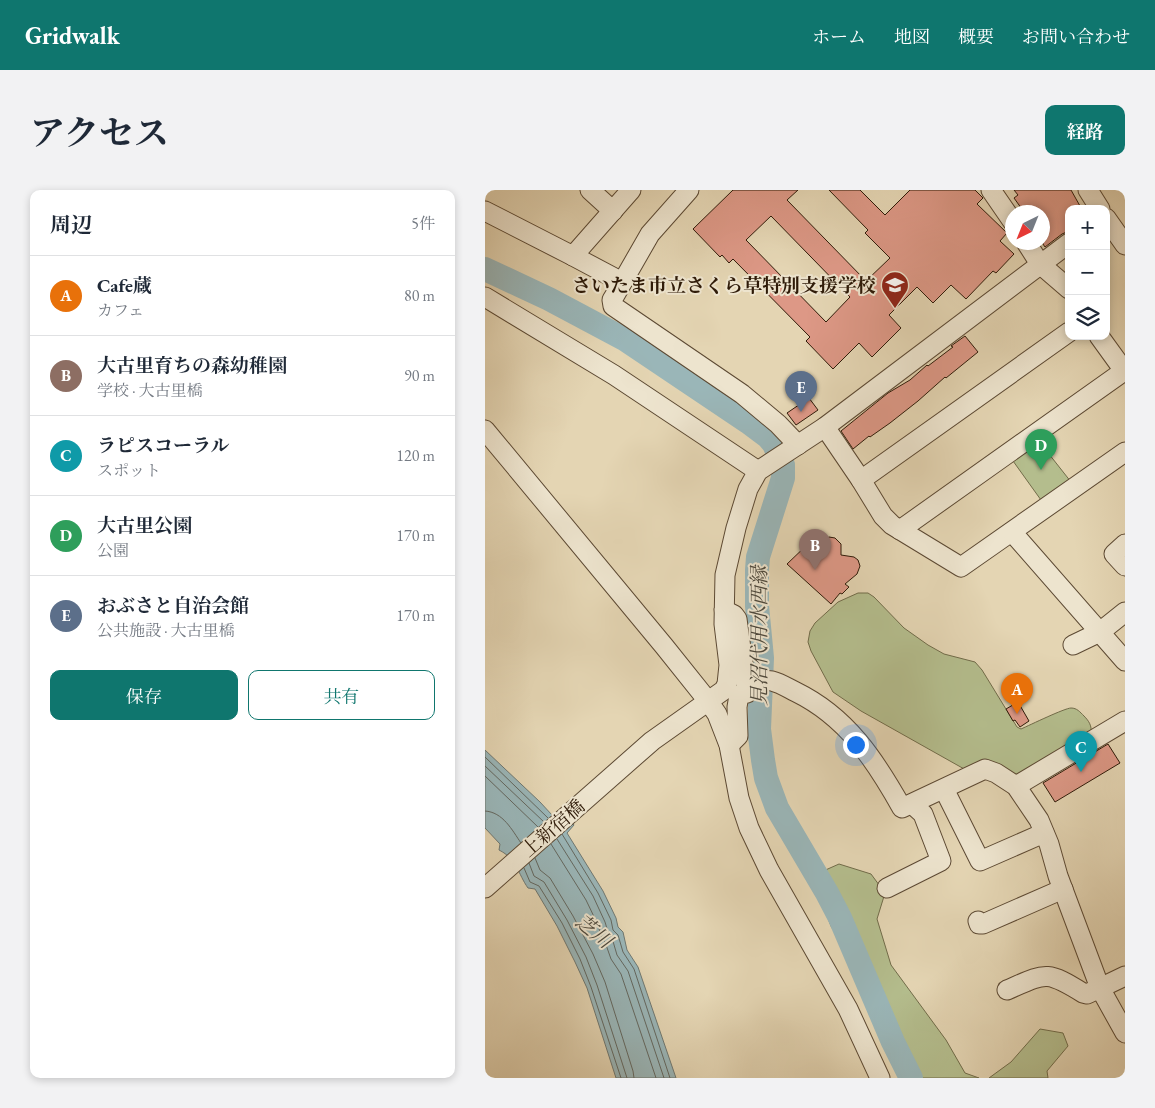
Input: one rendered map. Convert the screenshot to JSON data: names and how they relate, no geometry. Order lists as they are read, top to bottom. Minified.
{"streets":{"street":["上新宿橋"]},"water":["見沼代用水西縁","芝川"],"places":{"school or university":["さいたま市立さくら草特別支援学校"]},"north":"bottom left","page":{"header":"Gridwalk","nav":["ホーム","地図","概要","お問い合わせ"],"title":"アクセス","buttons":["経路",["保存","共有"]],"heading":["周辺","5件"],"map_buttons":["+","−"],"list":[{"mark":"A","name":"Cafe蔵","note":"カフェ","value":"80 m"},{"mark":"B","name":"大古里育ちの森幼稚園","note":"学校 · 大古里橋","value":"90 m"},{"mark":"C","name":"ラピスコーラル","note":"スポット","value":"120 m"},{"mark":"D","name":"大古里公園","note":"公園","value":"170 m"},{"mark":"E","name":"おぶさと自治会館","note":"公共施設 · 大古里橋","value":"170 m"}],"pins":["E","D","B","A","C"]}}
